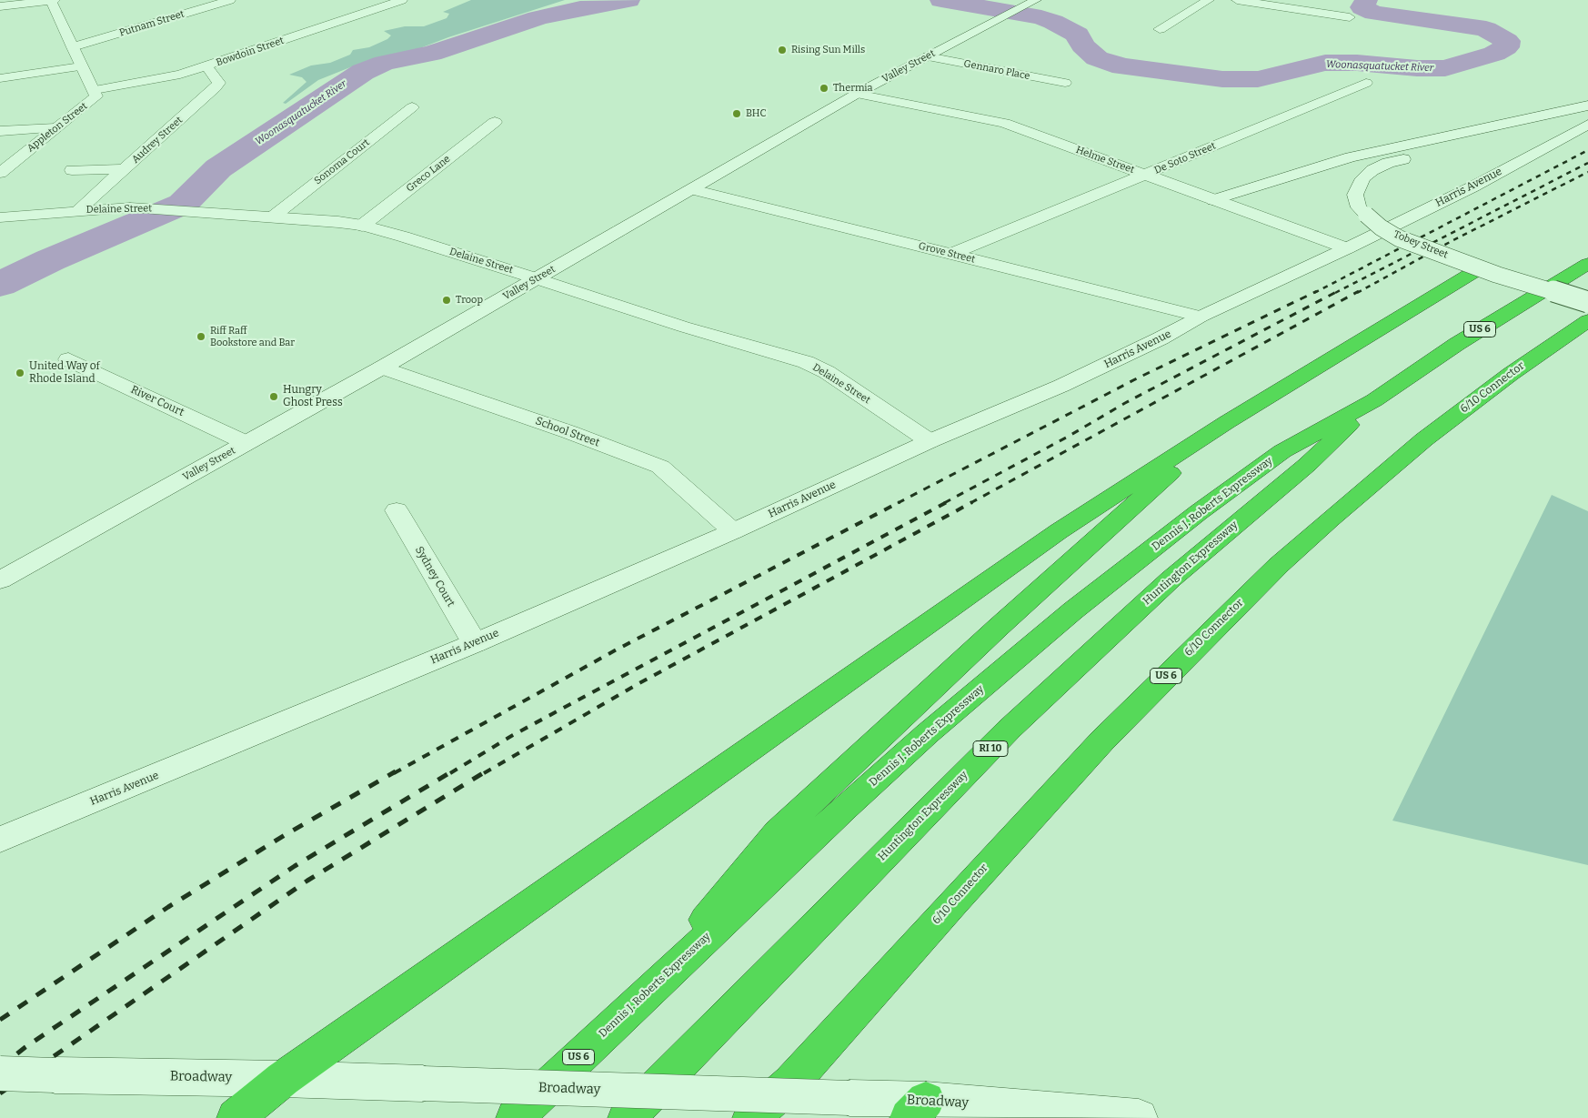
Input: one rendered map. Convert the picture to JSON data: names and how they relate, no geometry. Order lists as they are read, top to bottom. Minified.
{"streets":{"highway":["US 6","6/10 Connector","Dennis J. Roberts Expressway","Huntington Expressway","RI 10"],"street":["Putnam Street","Bowdoin Street","Valley Street","Gennaro Place","Appleton Street","Audrey Street","De Soto Street","Helme Street","Sonoma Court","Greco Lane","Harris Avenue","Delaine Street","Tobey Street","Grove Street","River Court","School Street","Sydney Court","Broadway"]},"crossings":[["Putnam Street","Appleton Street"],["Bowdoin Street","Appleton Street"],["Bowdoin Street","Audrey Street"],["Valley Street","Gennaro Place"],["Valley Street","Helme Street"],["Valley Street","Delaine Street"],["Valley Street","Grove Street"],["Valley Street","River Court"],["Valley Street","School Street"],["Audrey Street","Delaine Street"],["De Soto Street","Helme Street"],["De Soto Street","Grove Street"],["Helme Street","Harris Avenue"],["Sonoma Court","Delaine Street"],["Greco Lane","Delaine Street"],["Harris Avenue","Delaine Street"],["Harris Avenue","Grove Street"],["Harris Avenue","School Street"],["Harris Avenue","Sydney Court"],["US 6","6/10 Connector"],["US 6","Dennis J. Roberts Expressway"],["US 6","Huntington Expressway"],["Dennis J. Roberts Expressway","Huntington Expressway"]],"water":["Woonasquatucket River"],"places":["Rising Sun Mills","Thermia","BHC","Troop","Riff Raff Bookstore and Bar","United Way of Rhode Island","Hungry Ghost Press"]}
